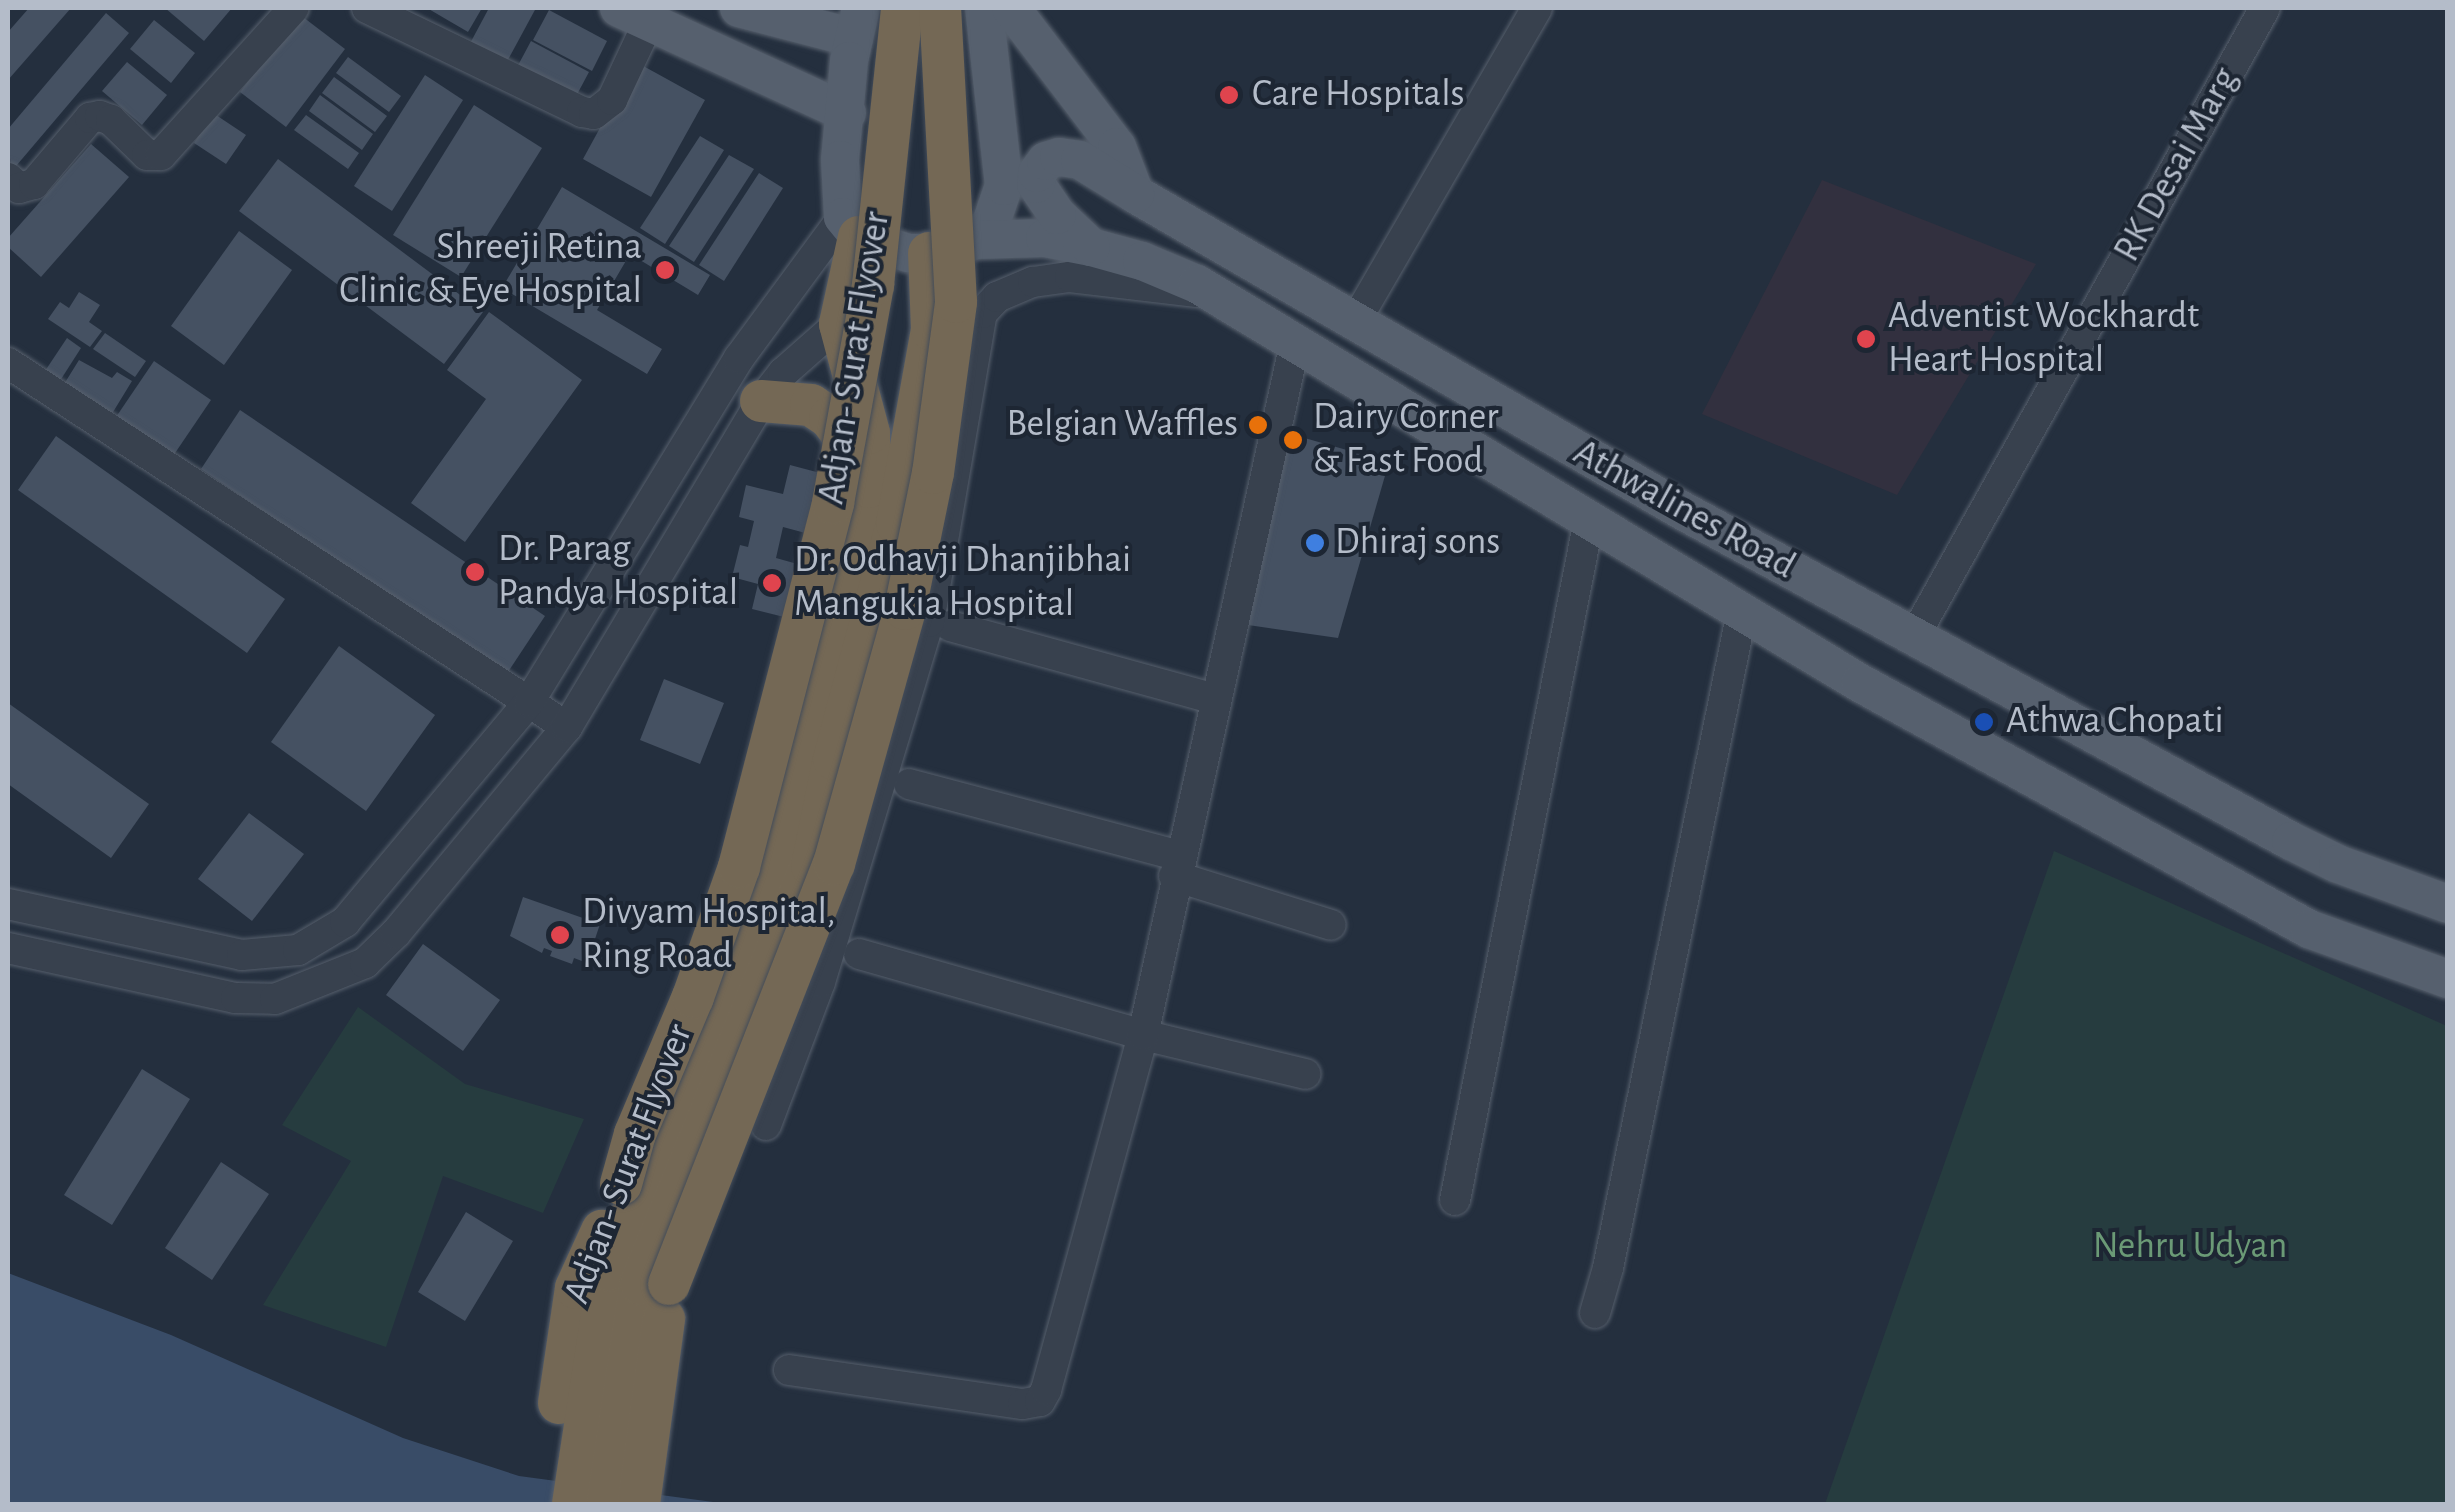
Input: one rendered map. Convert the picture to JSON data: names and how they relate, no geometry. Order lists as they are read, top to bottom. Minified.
{"streets":{"highway":["Adjan- Surat Flyover"],"main road":["Athwalines Road"],"street":["RK Desai Marg"]},"crossings":[["RK Desai Marg","Athwalines Road"]],"parks":["Nehru Udyan"],"places":["Care Hospitals","Shreeji Retina Clinic & Eye Hospital","Adventist Wockhardt Heart Hospital","Belgian Waffles","Dairy Corner & Fast Food","Dhiraj sons","Dr. Parag Pandya Hospital","Dr. Odhavji Dhanjibhai Mangukia Hospital","Athwa Chopati","Divyam Hospital, Ring Road"]}
